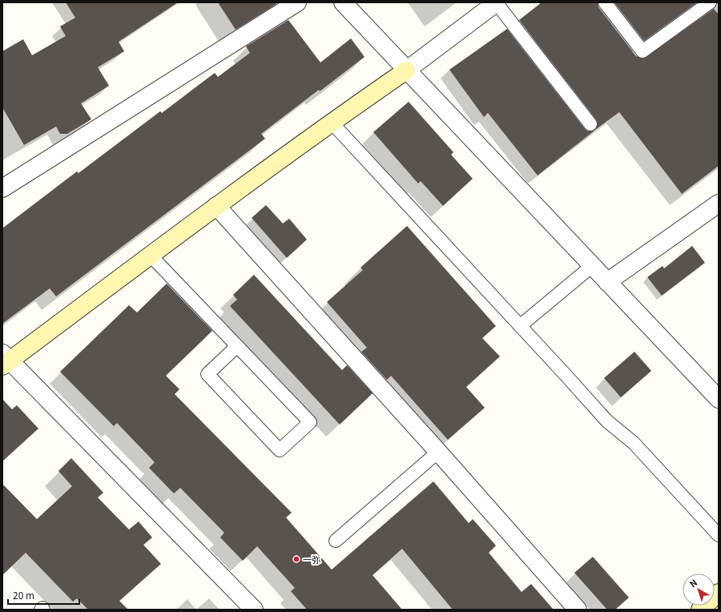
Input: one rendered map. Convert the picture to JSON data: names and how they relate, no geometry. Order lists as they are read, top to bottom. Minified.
{"places":["一弥"],"scale_bar":"20 m","north":"top left"}
